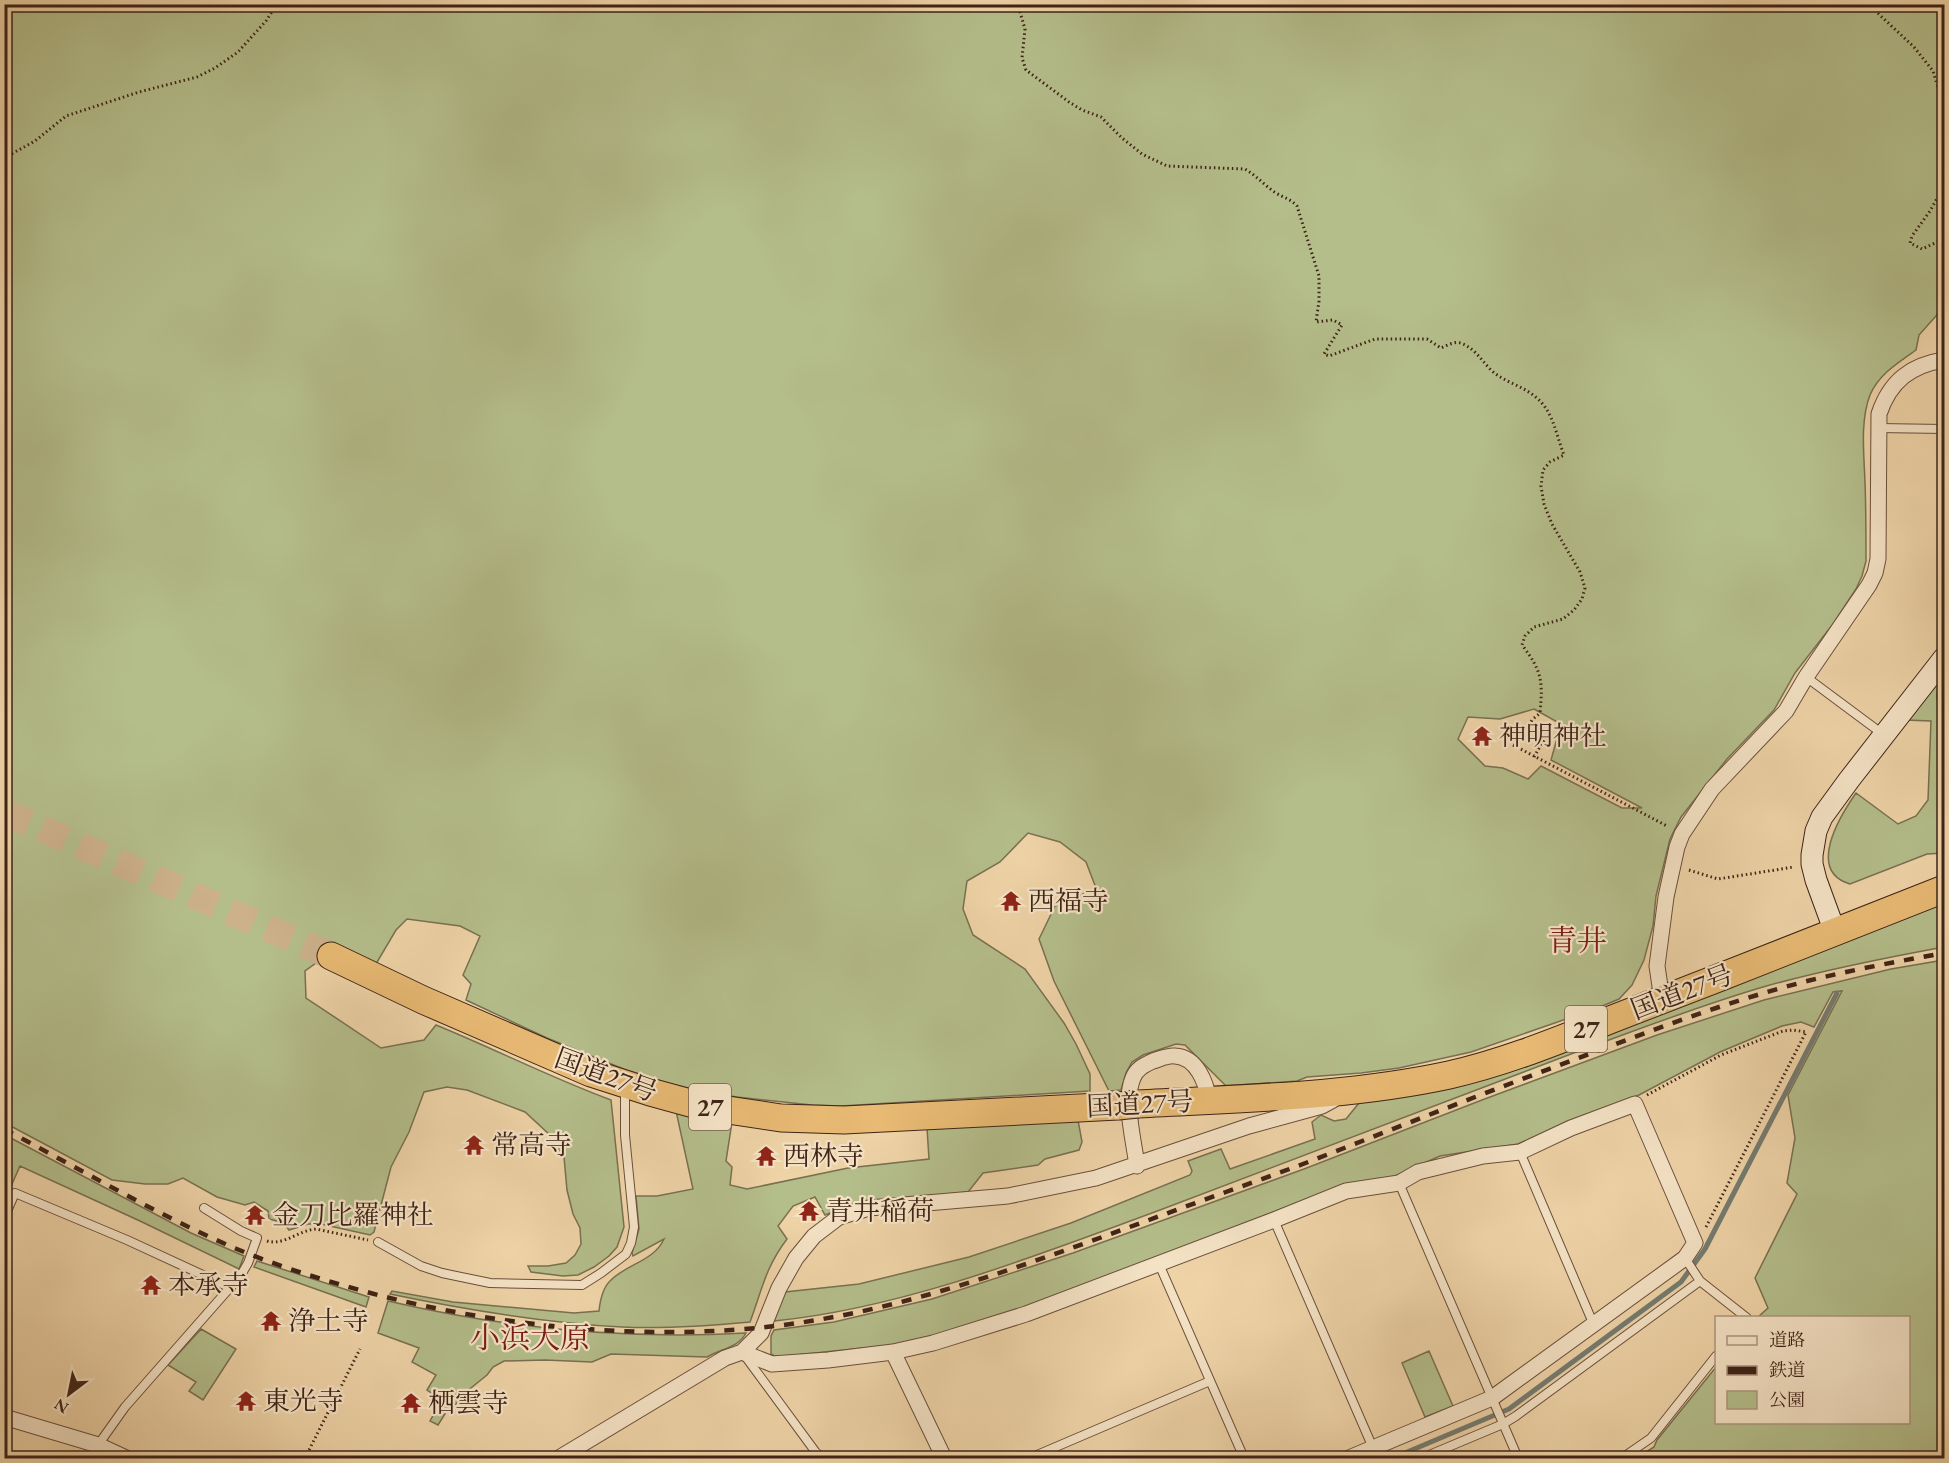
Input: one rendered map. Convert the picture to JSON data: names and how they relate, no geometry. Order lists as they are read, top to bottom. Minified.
{"streets":{"highway":["国道27号","27"]},"districts":["青井","小浜大原"],"places":{"temple":["神明神社","西福寺","常高寺","西林寺","青井稲荷","金刀比羅神社","本承寺","浄土寺","東光寺","栖雲寺"]},"legend":["道路","鉄道","公園"],"north":"bottom left"}
